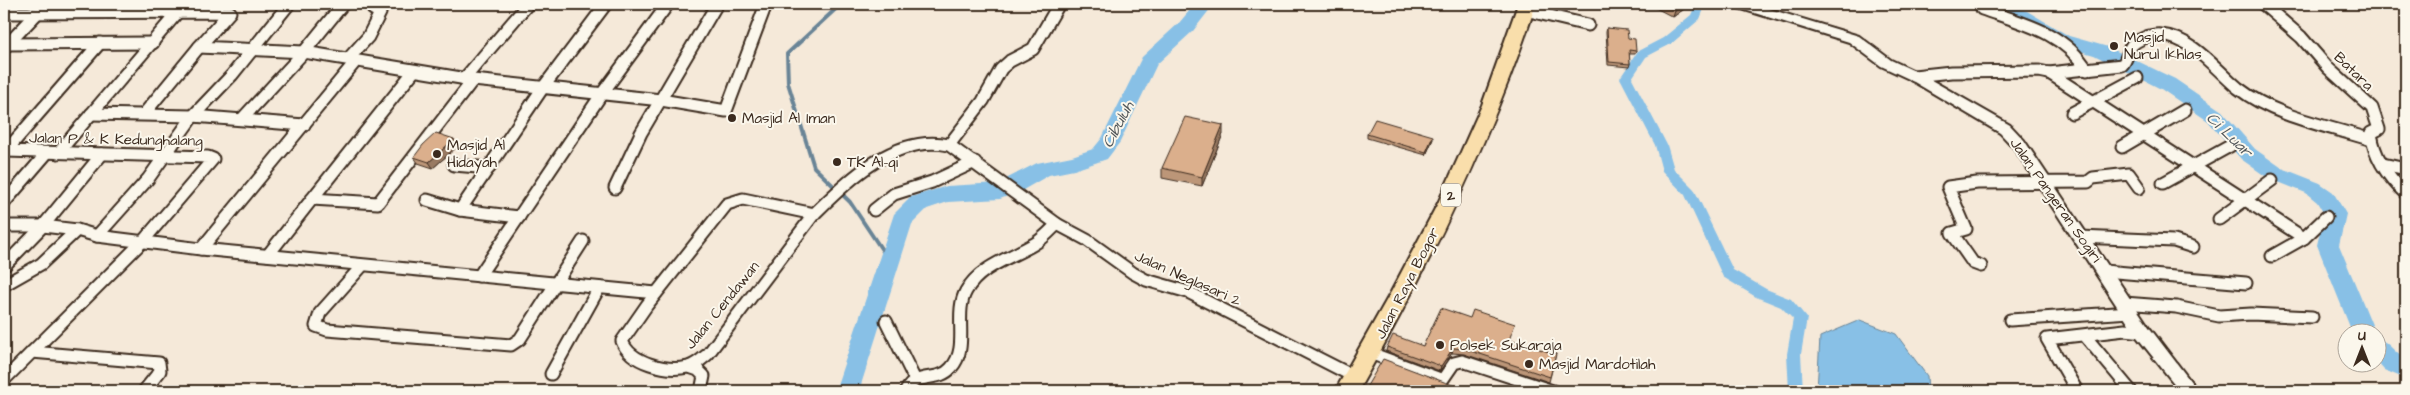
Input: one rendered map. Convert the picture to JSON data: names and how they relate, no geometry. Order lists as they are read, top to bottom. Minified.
{"streets":{"highway":["2","Jalan Raya Bogor"],"street":["Batara","Jalan P & K Kedunghalang","Jalan Pangeran Sogiri","Jalan Neglasari 2","Jalan Cendawan"]},"crossings":[["Jalan Neglasari 2","Jalan Raya Bogor"],["Jalan Neglasari 2","Jalan Cendawan"]],"water":["Cibuluh","Ci Luar"],"places":["Masjid Nurul Ikhlas","Masjid Al Iman","Masjid Al Hidayah","TK Al-qi","Polsek Sukaraja","Masjid Mardotilah"],"north":"top"}
